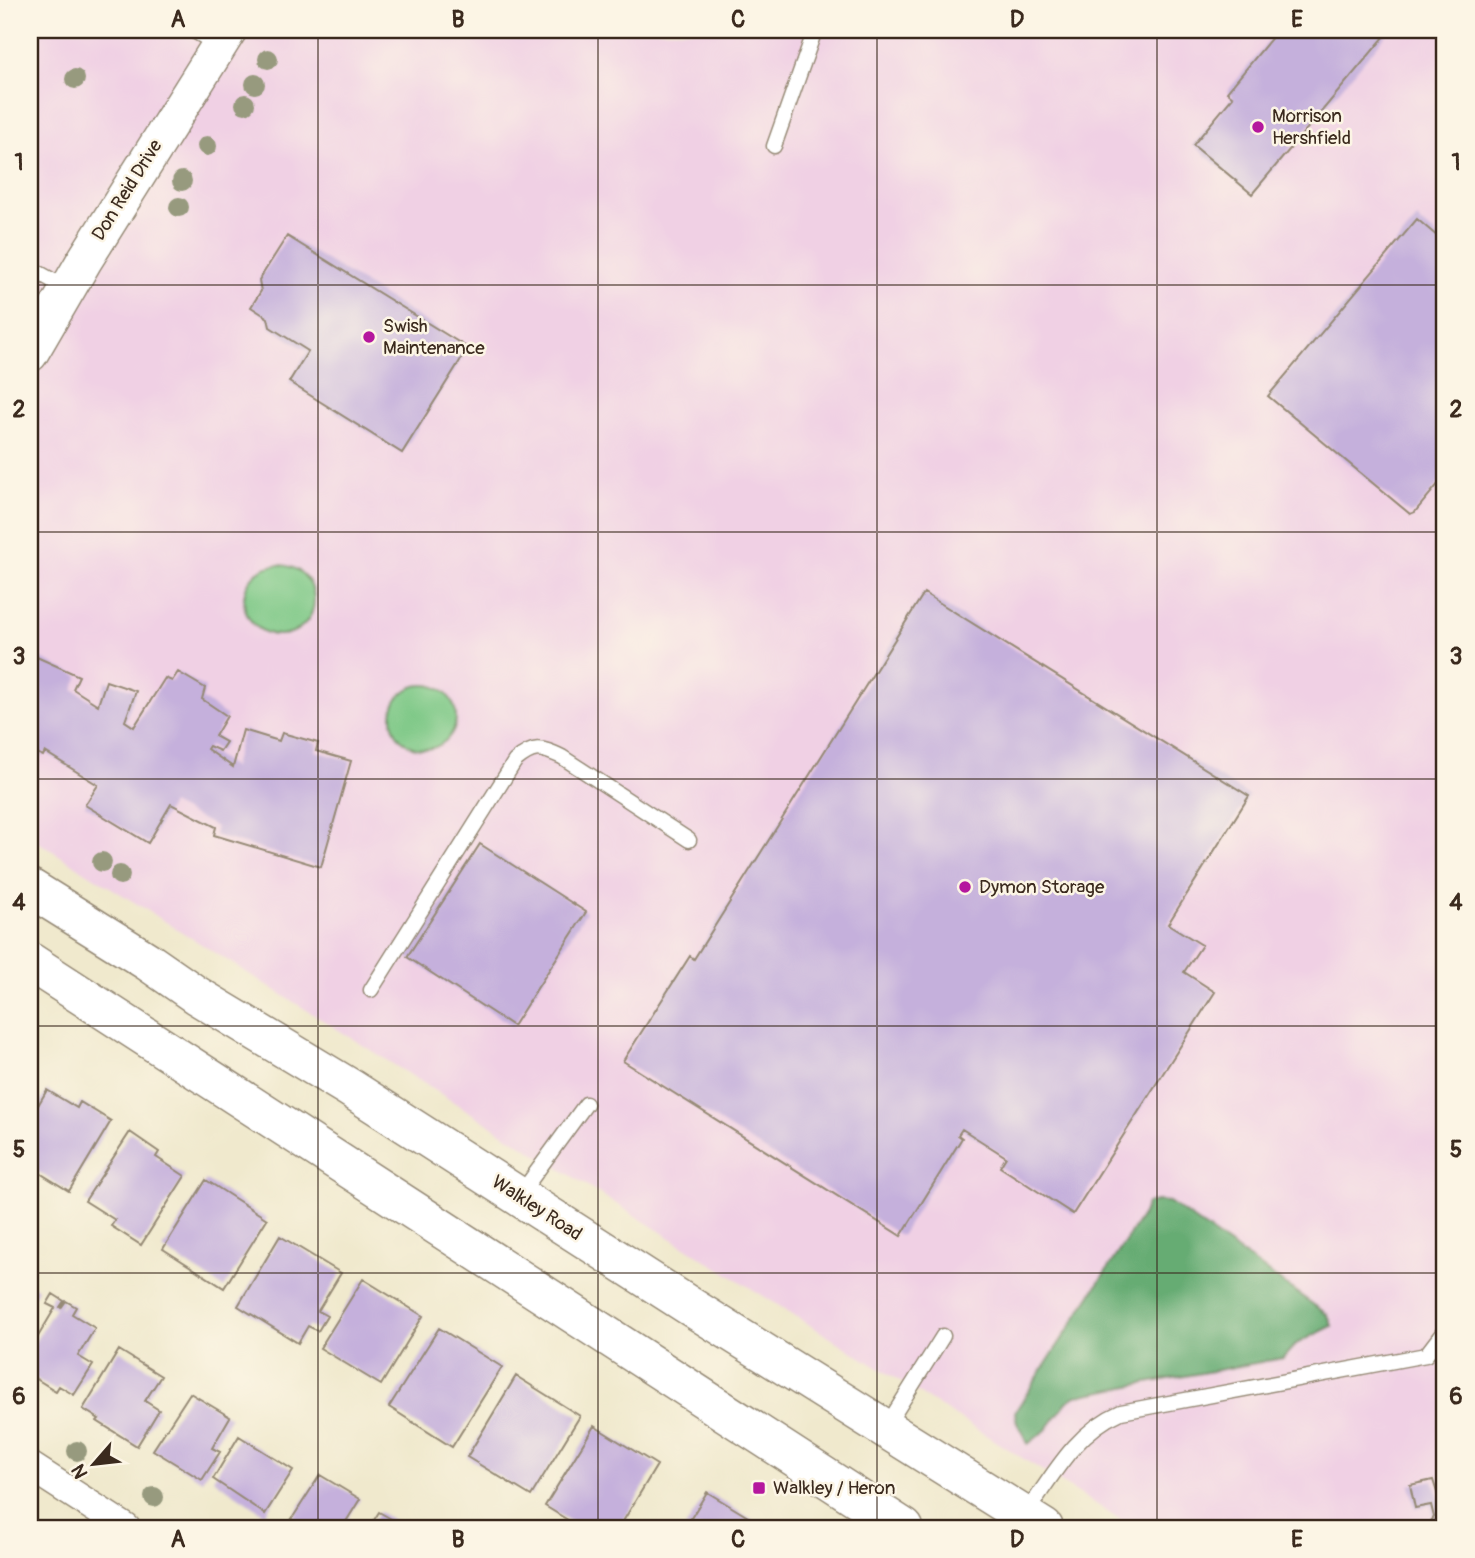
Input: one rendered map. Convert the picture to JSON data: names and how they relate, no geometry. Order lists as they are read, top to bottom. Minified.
{"streets":{"main road":["Walkley Road"],"street":["Don Reid Drive"]},"places":{"other":["Morrison Hershfield","Swish Maintenance","Dymon Storage"],"transit":["Walkley / Heron"]},"north":"bottom left","grid":{"columns":["A","B","C","D","E"],"rows":["1","2","3","4","5","6"]}}
